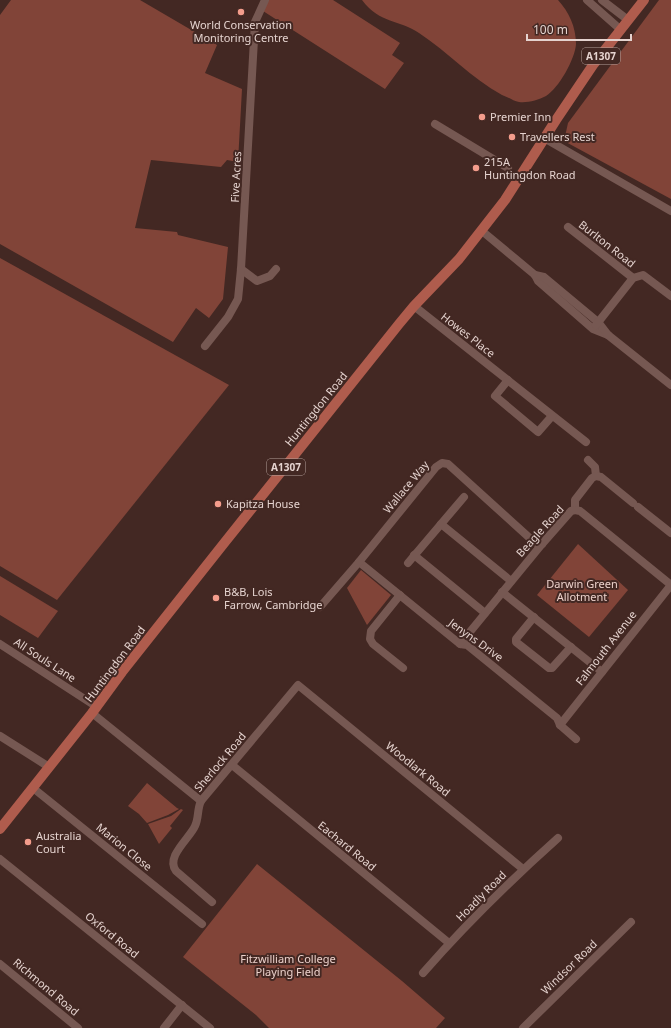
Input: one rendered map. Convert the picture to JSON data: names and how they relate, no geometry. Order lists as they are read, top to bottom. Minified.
{"streets":{"main road":["A1307","Huntingdon Road"],"street":["Five Acres","Burlton Road","Howes Place","Wallace Way","Beagle Road","Jenyns Drive","Falmouth Avenue","All Souls Lane","Sherlock Road","Woodlark Road","Eachard Road","Marion Close","Hoadly Road","Oxford Road","Windsor Road","Richmond Road"]},"crossings":[["Howes Place","Huntingdon Road"],["Huntingdon Road","All Souls Lane"],["Huntingdon Road","Sherlock Road"],["Huntingdon Road","Marion Close"],["Wallace Way","Beagle Road"],["Wallace Way","Jenyns Drive"],["Beagle Road","Jenyns Drive"],["Beagle Road","Falmouth Avenue"],["Jenyns Drive","Falmouth Avenue"],["All Souls Lane","Sherlock Road"],["Sherlock Road","Woodlark Road"],["Sherlock Road","Eachard Road"],["Woodlark Road","Hoadly Road"],["Eachard Road","Hoadly Road"]],"parks":["Darwin Green Allotment","Fitzwilliam College Playing Field"],"places":["World Conservation Monitoring Centre","Premier Inn","Travellers Rest","215A Huntingdon Road","Kapitza House","B&B, Lois Farrow, Cambridge","Australia Court"],"scale_bar":"100 m"}
